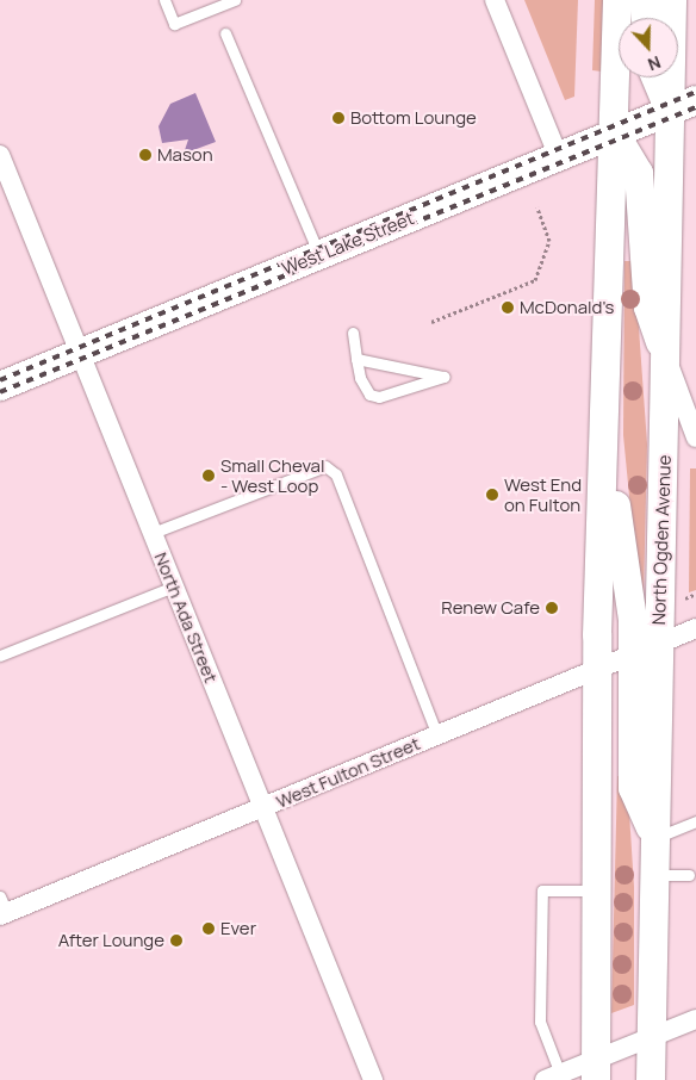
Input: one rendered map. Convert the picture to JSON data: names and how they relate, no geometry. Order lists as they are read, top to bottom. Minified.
{"streets":{"main road":["West Lake Street","North Ogden Avenue"],"street":["North Ada Street","West Fulton Street"]},"crossings":[["West Lake Street","North Ogden Avenue"],["West Lake Street","North Ada Street"],["North Ogden Avenue","West Fulton Street"],["North Ada Street","West Fulton Street"]],"places":["Bottom Lounge","Mason","McDonald's","Small Cheval - West Loop","West End on Fulton","Renew Cafe","Ever","After Lounge"],"north":"bottom"}
